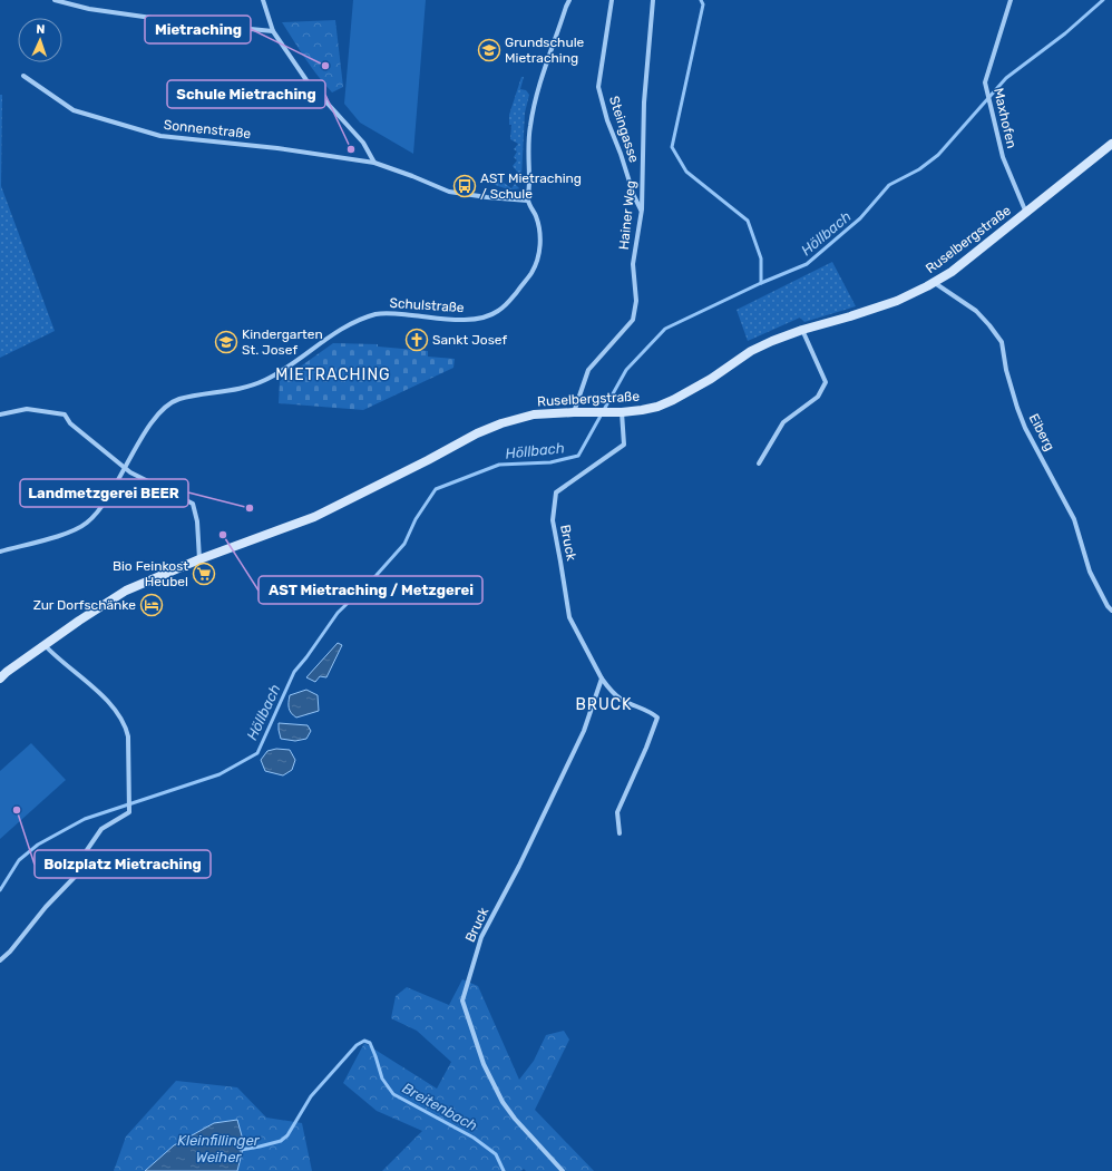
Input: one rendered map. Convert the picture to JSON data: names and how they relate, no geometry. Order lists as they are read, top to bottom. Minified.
{"streets":{"main road":["Ruselbergstraße"],"street":["Maxhofen","Sonnenstraße","Steingasse","Hainer Weg","Schulstraße","Eiberg","Bruck"]},"crossings":[["Maxhofen","Ruselbergstraße"],["Sonnenstraße","Schulstraße"],["Steingasse","Hainer Weg"],["Hainer Weg","Ruselbergstraße"],["Ruselbergstraße","Eiberg"],["Ruselbergstraße","Bruck"]],"districts":["MIETRACHING","BRUCK"],"water":["Höllbach","Breitenbach","Kleinfillinger Weiher"],"places":{"school or university":["Grundschule Mietraching","Kindergarten St. Josef"],"other":["Mietraching","Schule Mietraching","Landmetzgerei BEER","AST Mietraching / Metzgerei","Bolzplatz Mietraching"],"bus stop":["AST Mietraching / Schule"],"church":["Sankt Josef"],"supermarket":["Bio Feinkost Heubel"],"hotel":["Zur Dorfschänke"]},"north":"top"}
